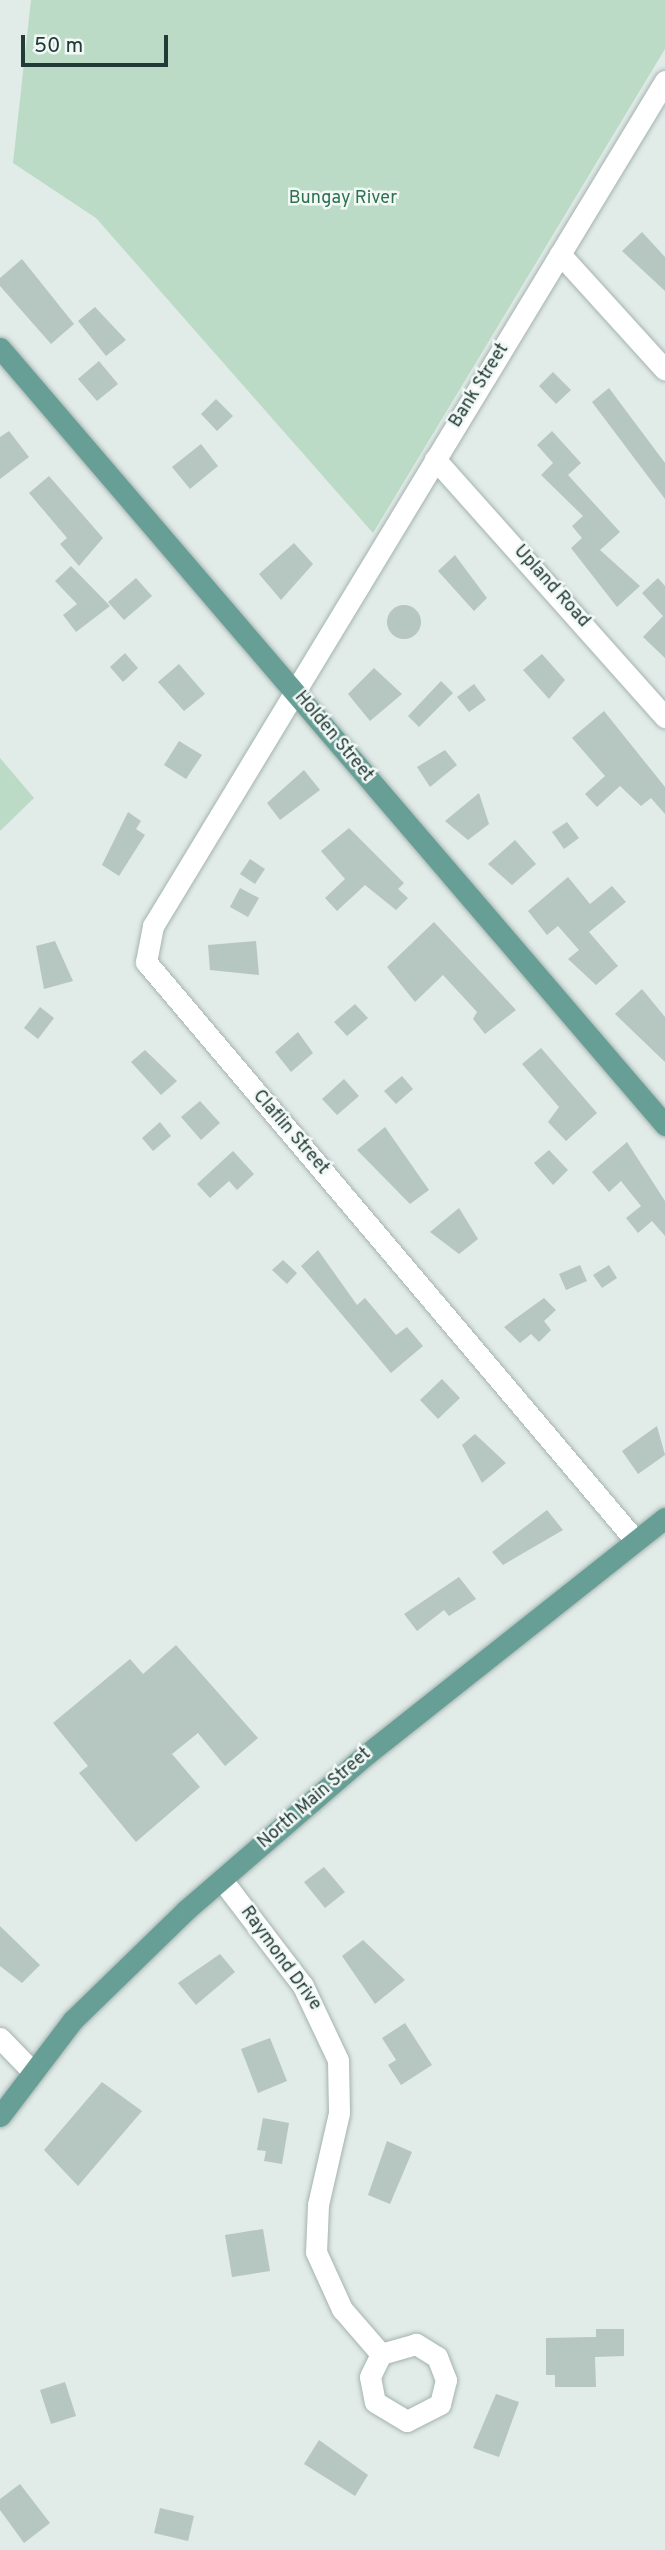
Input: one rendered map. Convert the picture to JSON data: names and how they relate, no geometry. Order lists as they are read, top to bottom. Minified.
{"streets":{"main road":["Holden Street","North Main Street"],"street":["Bank Street","Upland Road","Claflin Street","Raymond Drive"]},"crossings":[["Bank Street","Upland Road"],["Bank Street","Holden Street"],["Bank Street","Claflin Street"],["Holden Street","Claflin Street"],["Claflin Street","North Main Street"],["North Main Street","Raymond Drive"]],"parks":["Bungay River"],"scale_bar":"50 m"}
